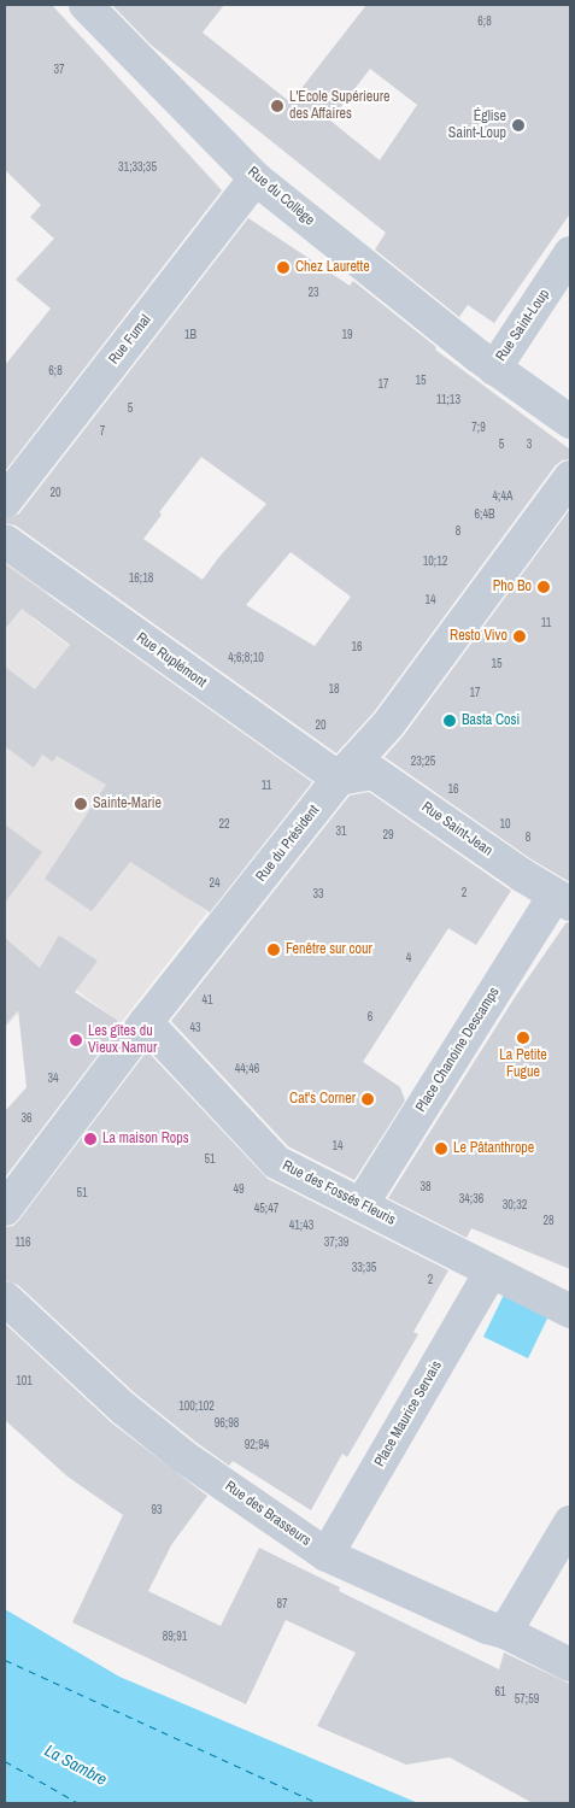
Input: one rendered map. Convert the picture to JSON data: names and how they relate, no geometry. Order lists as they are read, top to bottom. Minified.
{"streets":{"street":["Rue du Collège","Rue Saint-Loup","Rue Fumal","Rue Ruplémont","Rue Saint-Jean","Rue du Président","Place Chanoine Descamps","Rue des Fossés Fleuris","Place Maurice Servais","Rue des Brasseurs"]},"crossings":[["Rue du Collège","Rue Saint-Loup"],["Rue du Collège","Rue Fumal"],["Rue Ruplémont","Rue Saint-Jean"],["Rue Ruplémont","Rue du Président"],["Rue Saint-Jean","Rue du Président"],["Rue Saint-Jean","Place Chanoine Descamps"],["Rue du Président","Rue des Fossés Fleuris"],["Place Chanoine Descamps","Rue des Fossés Fleuris"],["Rue des Fossés Fleuris","Place Maurice Servais"],["Place Maurice Servais","Rue des Brasseurs"]],"water":["La Sambre"],"places":["L'Ecole Supérieure des Affaires","Église Saint-Loup","Chez Laurette","Pho Bo","Resto Vivo","Basta Cosi","Sainte-Marie","Fenêtre sur cour","La Petite Fugue","Les gîtes du Vieux Namur","Cat's Corner","La maison Rops","Le Pâtanthrope"],"house_numbers":["6;8","37","31;33;35","23","1B","19","6;8","15","17","11;13","5","7;9","7","5","3","20","4;4A","6;4B","8","10;12","16;18","14","11","16","4;6;8;10","15","18","17","20","23;25","11","16","22","10","31","29","8","24","2","33","4","41","6","43","44;46","34","36","14","51","38","49","51","34;36","30;32","45;47","28","41;43","116","37;39","33;35","2","101","100;102","96;98","92;94","93","87","89;91","61","57;59"]}
